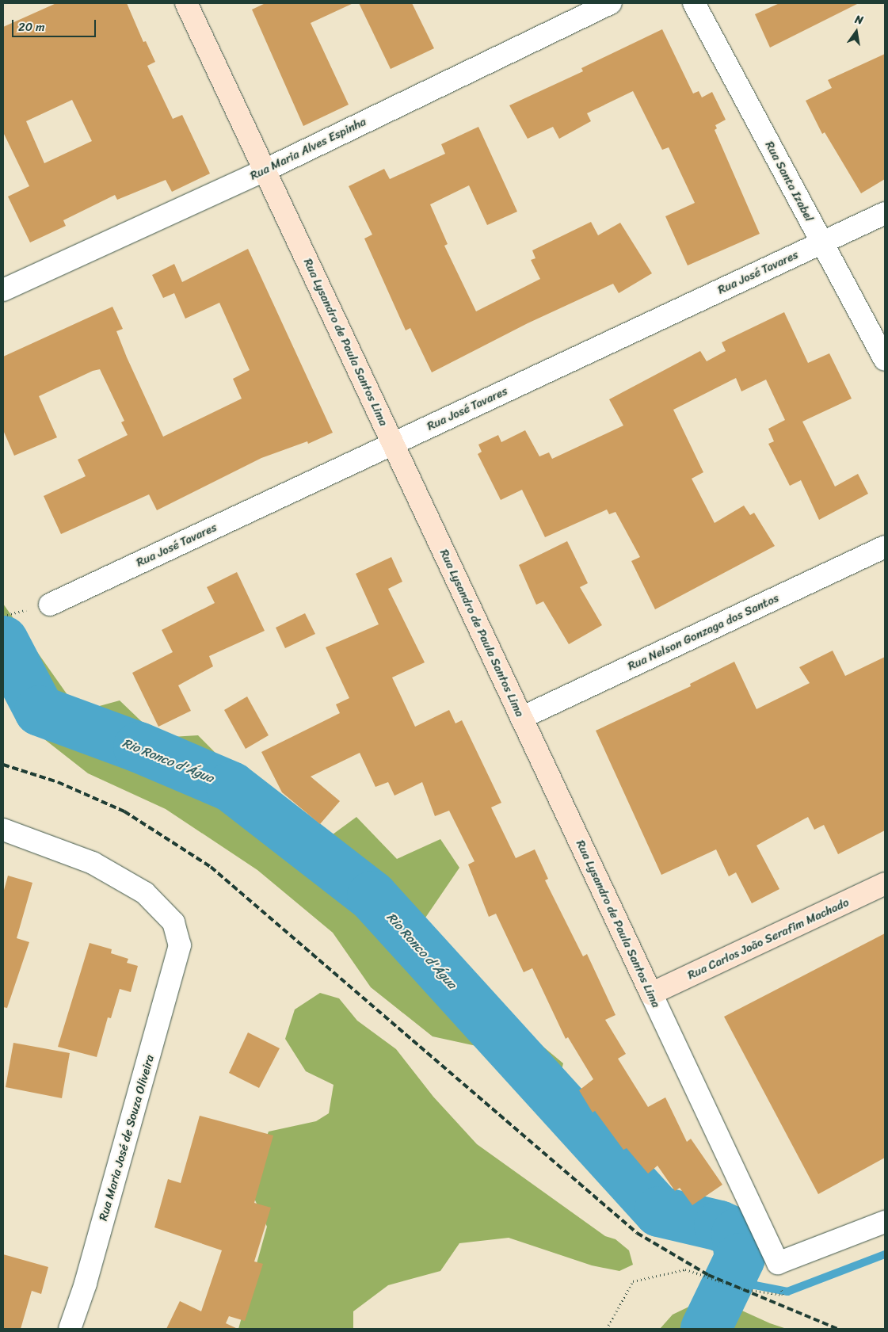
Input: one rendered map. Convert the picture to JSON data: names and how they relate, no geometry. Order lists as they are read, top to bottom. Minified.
{"streets":{"street":["Rua Maria Alves Espinha","Rua Santa Izabel","Rua José Tavares","Rua Lysandro de Paula Santos Lima","Rua Nelson Gonzaga dos Santos","Rua Carlos João Serafim Machado","Rua Maria José de Souza Oliveira"]},"crossings":[["Rua Maria Alves Espinha","Rua Lysandro de Paula Santos Lima"],["Rua Santa Izabel","Rua José Tavares"],["Rua José Tavares","Rua Lysandro de Paula Santos Lima"],["Rua Lysandro de Paula Santos Lima","Rua Nelson Gonzaga dos Santos"],["Rua Lysandro de Paula Santos Lima","Rua Carlos João Serafim Machado"]],"water":["Rio Ronco d'Água"],"scale_bar":"20 m","north":"top"}
